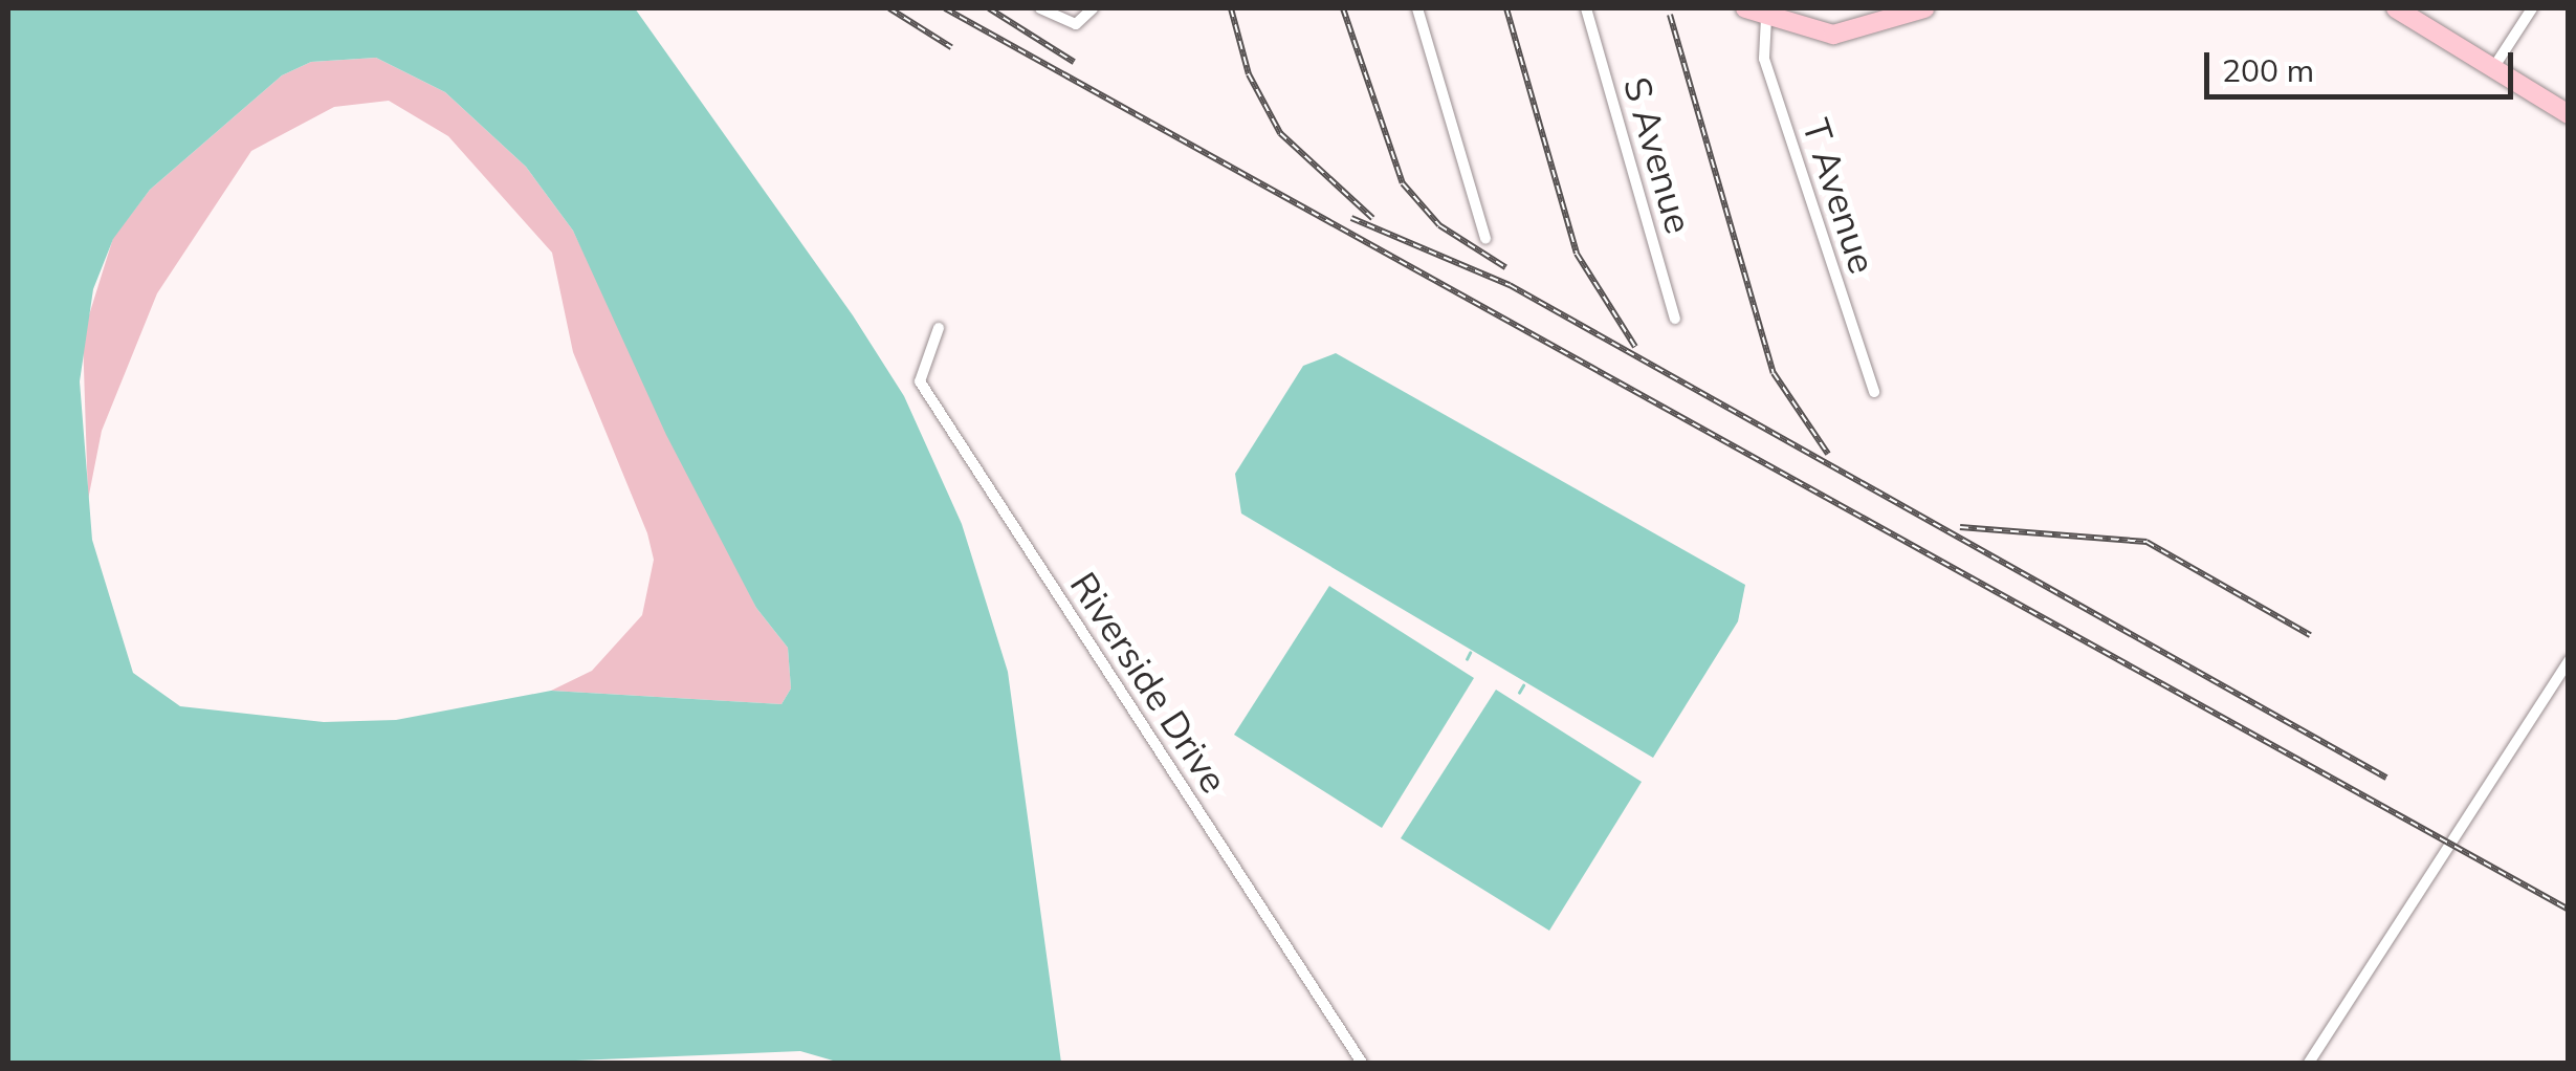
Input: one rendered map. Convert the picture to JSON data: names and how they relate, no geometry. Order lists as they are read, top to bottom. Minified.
{"streets":{"street":["S Avenue","T Avenue","Riverside Drive"]},"scale_bar":"200 m"}
